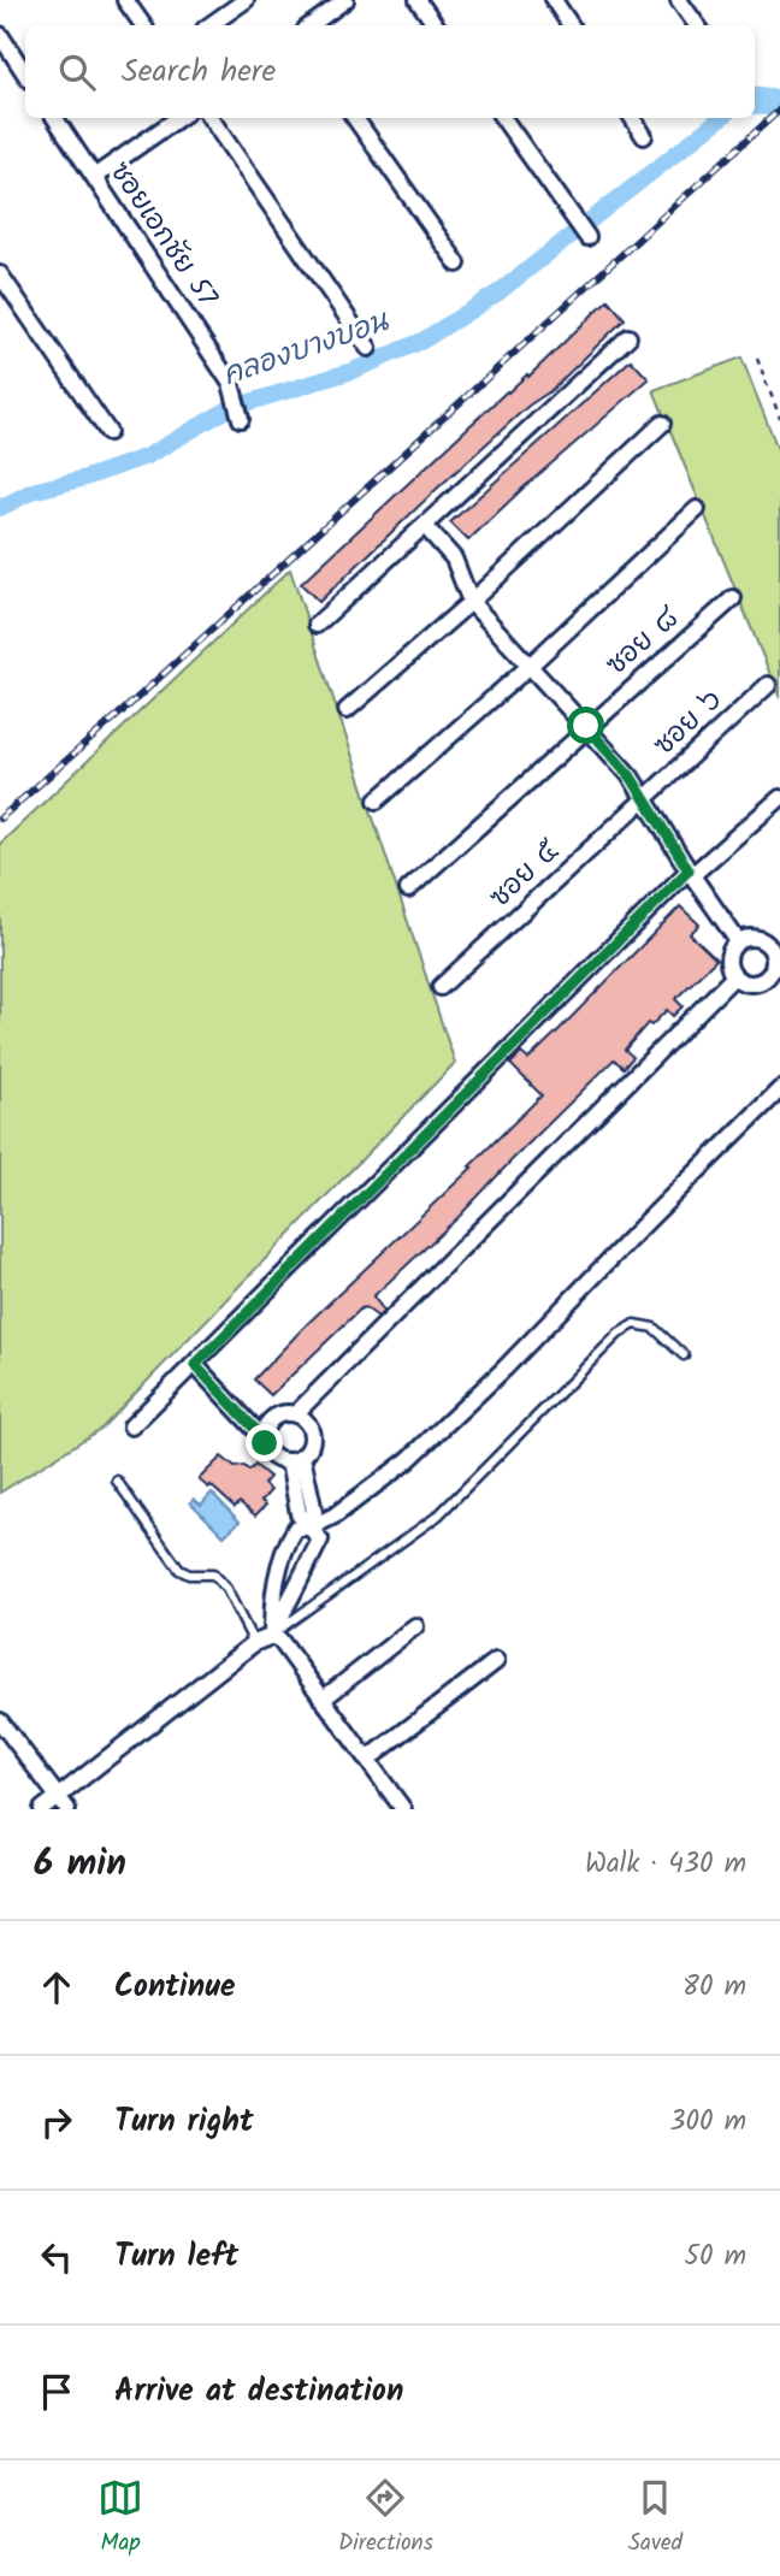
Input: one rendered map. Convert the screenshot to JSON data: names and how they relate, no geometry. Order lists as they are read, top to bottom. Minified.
{"streets":{"street":["ซอยเอกชัย 57","ซอย ๘","ซอย ๖","ซอย ๕"]},"crossings":[["ซอย ๖","ซอย ๕"]],"water":["คลองบางบอน"],"page":{"search":"Search here","heading":["6 min","Walk · 430 m"],"list":[["Continue","80 m"],["Turn right","300 m"],["Turn left","50 m"],"Arrive at destination"],"nav":["Map","Directions","Saved"]}}
